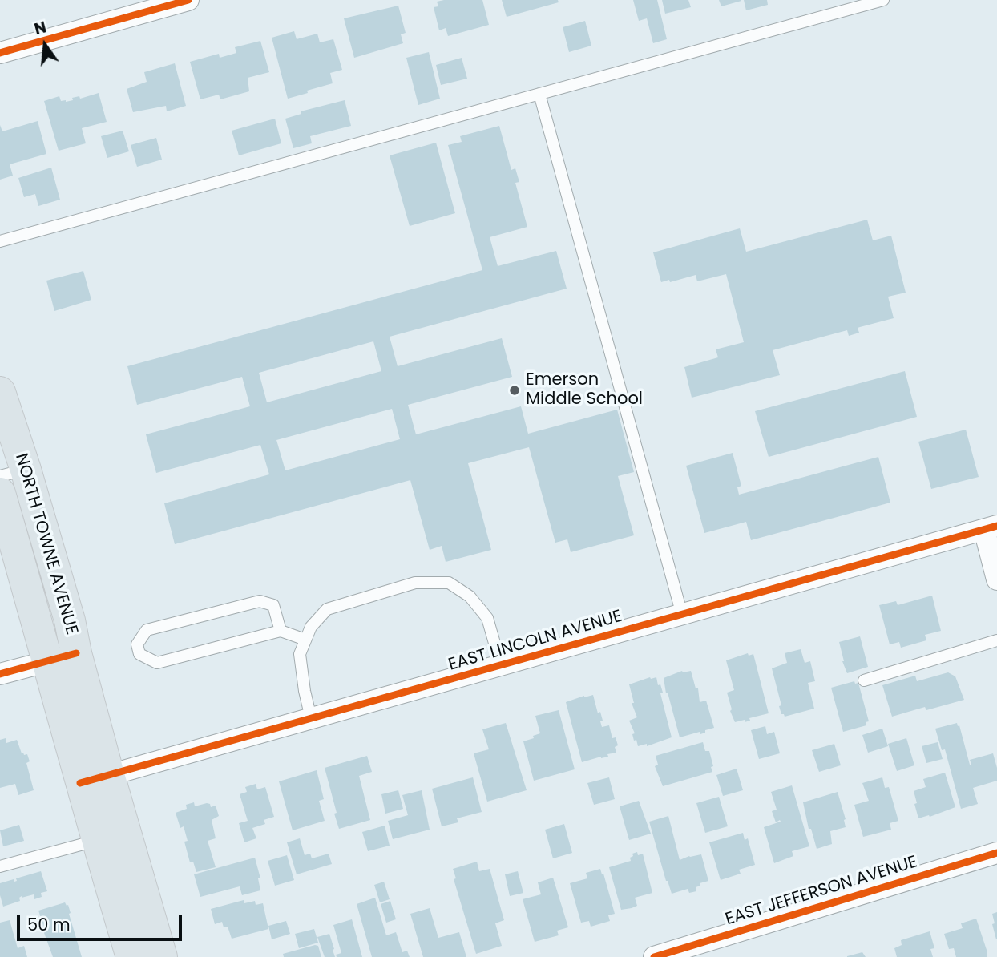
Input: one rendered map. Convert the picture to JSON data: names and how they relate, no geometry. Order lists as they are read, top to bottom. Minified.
{"streets":{"main road":["NORTH TOWNE AVENUE"],"street":["EAST LINCOLN AVENUE","EAST JEFFERSON AVENUE"]},"crossings":[["NORTH TOWNE AVENUE","EAST LINCOLN AVENUE"]],"places":["Emerson Middle School"],"scale_bar":"50 m","north":"top"}
